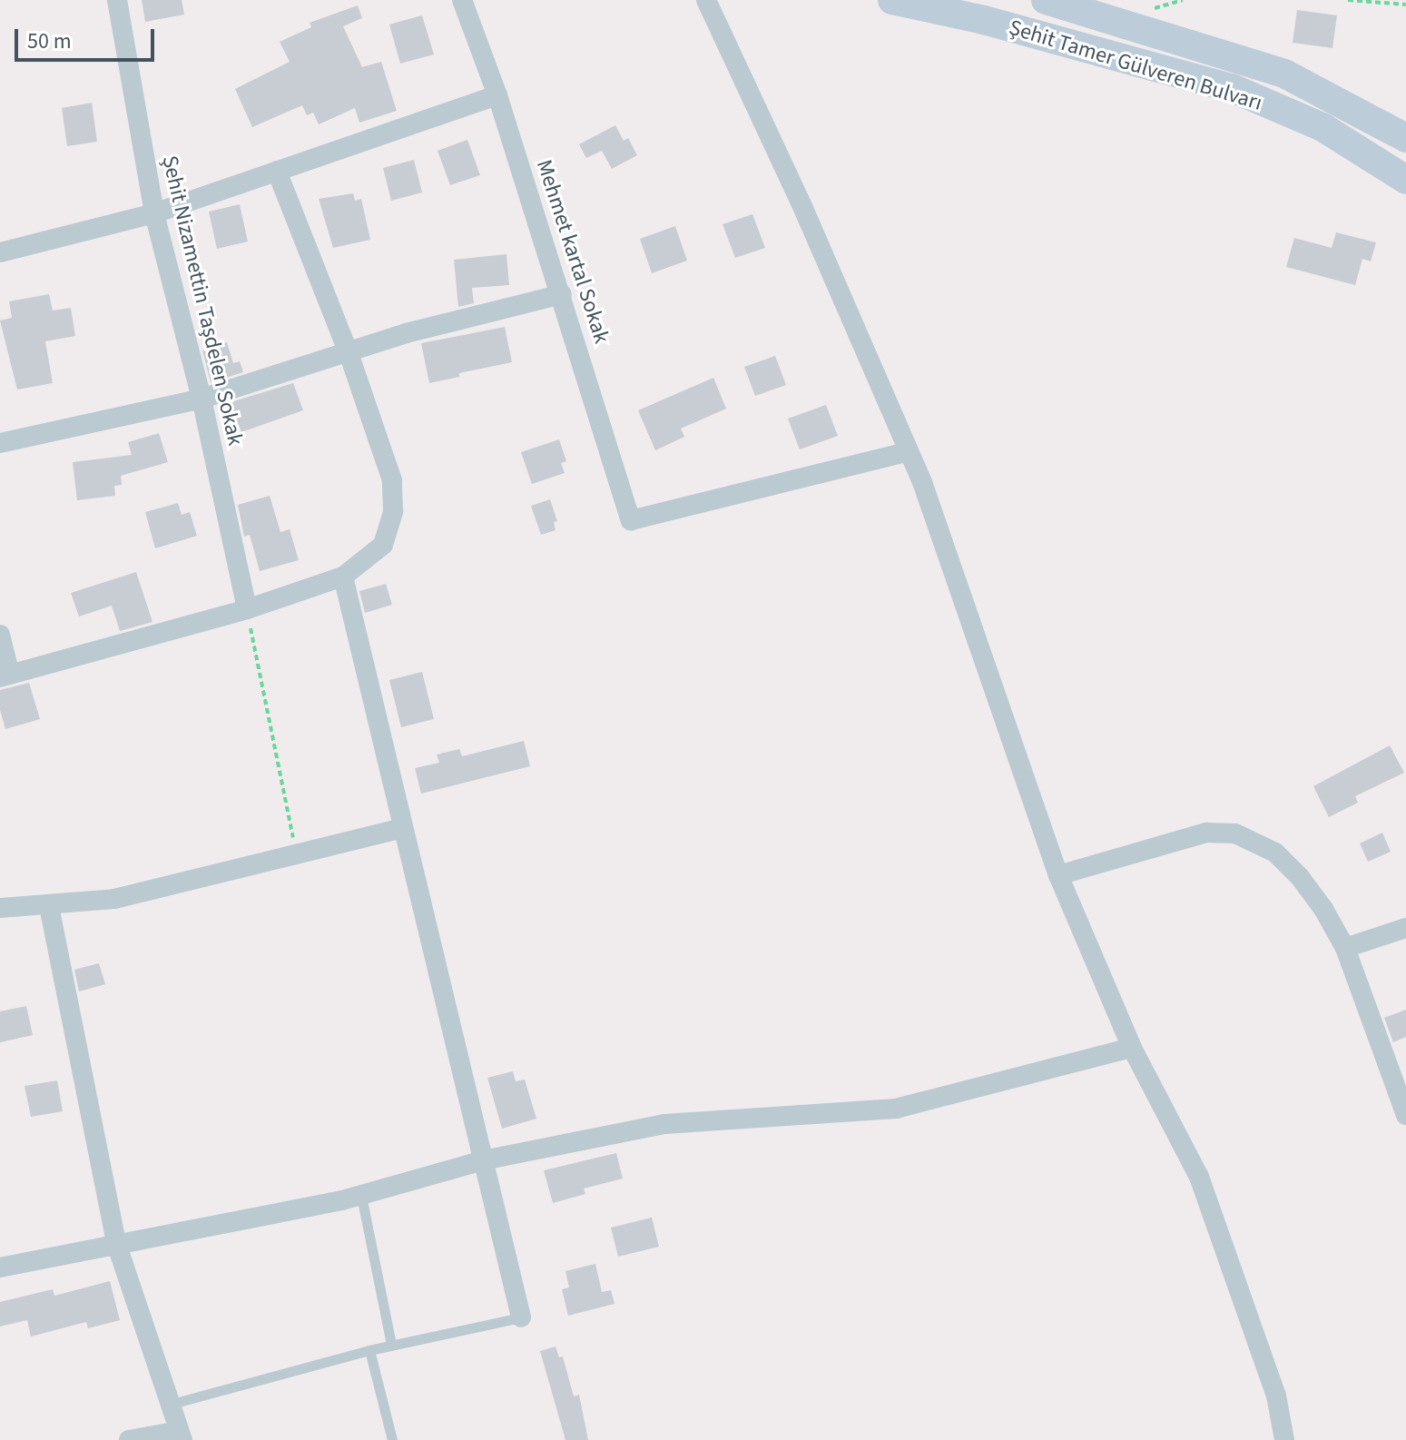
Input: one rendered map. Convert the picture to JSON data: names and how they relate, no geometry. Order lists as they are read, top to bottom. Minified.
{"streets":{"main road":["Şehit Tamer Gülveren Bulvarı"],"street":["Mehmet kartal Sokak","Şehit Nizamettin Taşdelen Sokak"]},"scale_bar":"50 m"}
